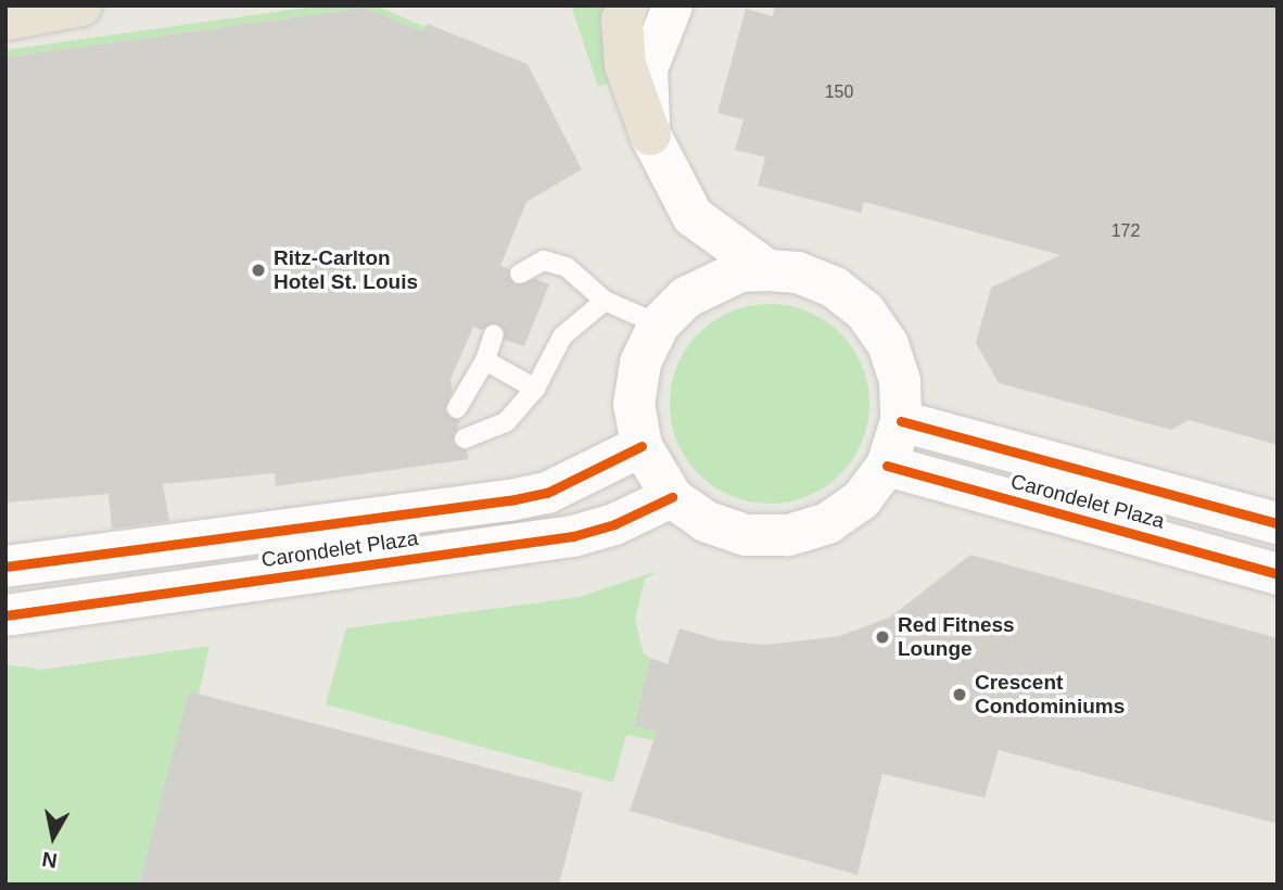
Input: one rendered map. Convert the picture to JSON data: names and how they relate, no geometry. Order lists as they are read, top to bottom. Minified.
{"streets":{"street":["Carondelet Plaza"]},"places":["Ritz-Carlton Hotel St. Louis","Red Fitness Lounge","Crescent Condominiums"],"house_numbers":["150","172"],"north":"bottom"}
